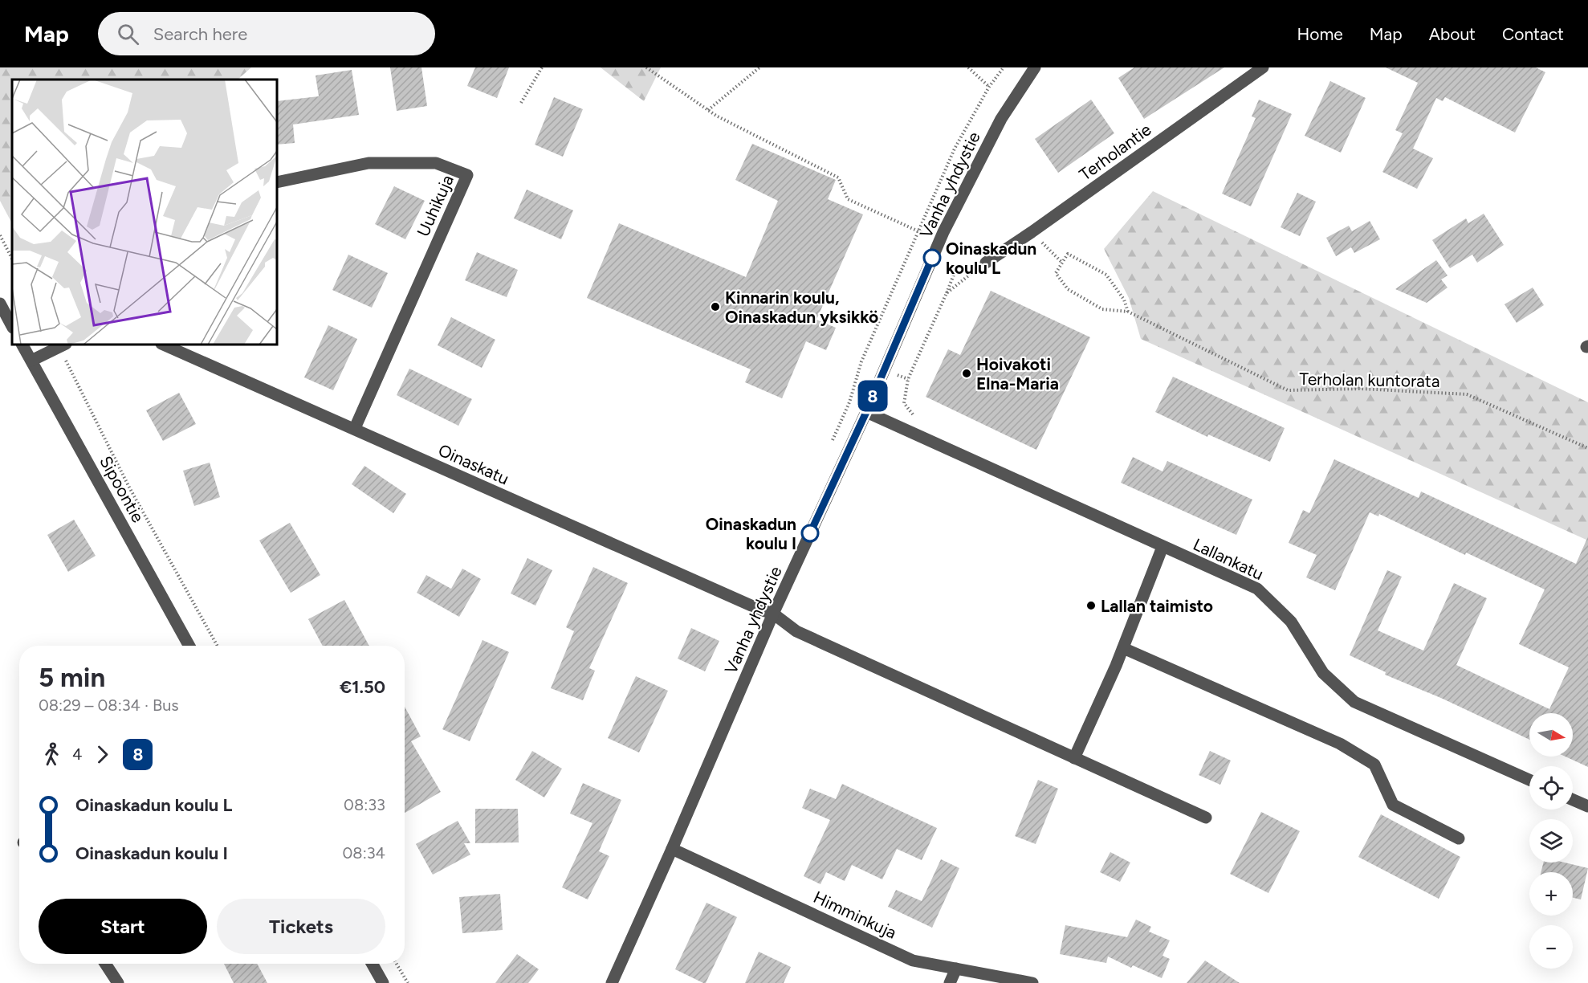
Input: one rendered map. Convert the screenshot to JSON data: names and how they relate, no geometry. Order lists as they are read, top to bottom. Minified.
{"streets":{"street":["Terholantie","Vanha yhdystie","Uuhikuja","Oinaskatu","Sipoontie","Lallankatu","Himminkuja"],"path":["Terholan kuntorata"]},"crossings":[["Vanha yhdystie","Oinaskatu"],["Vanha yhdystie","Lallankatu"],["Vanha yhdystie","Himminkuja"],["Uuhikuja","Oinaskatu"]],"places":["Oinaskadun koulu L","Kinnarin koulu, Oinaskadun yksikkö","Hoivakoti Elna-Maria","Oinaskadun koulu I","Lallan taimisto"],"lines":["bus line 8"],"north":"right","page":{"header":"Map","search":"Search here","nav":["Home","Map","About","Contact"],"on_map":"8","heading":["5 min","08:29 – 08:34 · Bus","€1.50"],"map_buttons":["+","−"],"legs":["4","8"],"list":[{"name":"Oinaskadun koulu L","value":"08:33"},{"name":"Oinaskadun koulu I","value":"08:34"}],"buttons":["Start","Tickets"]}}
